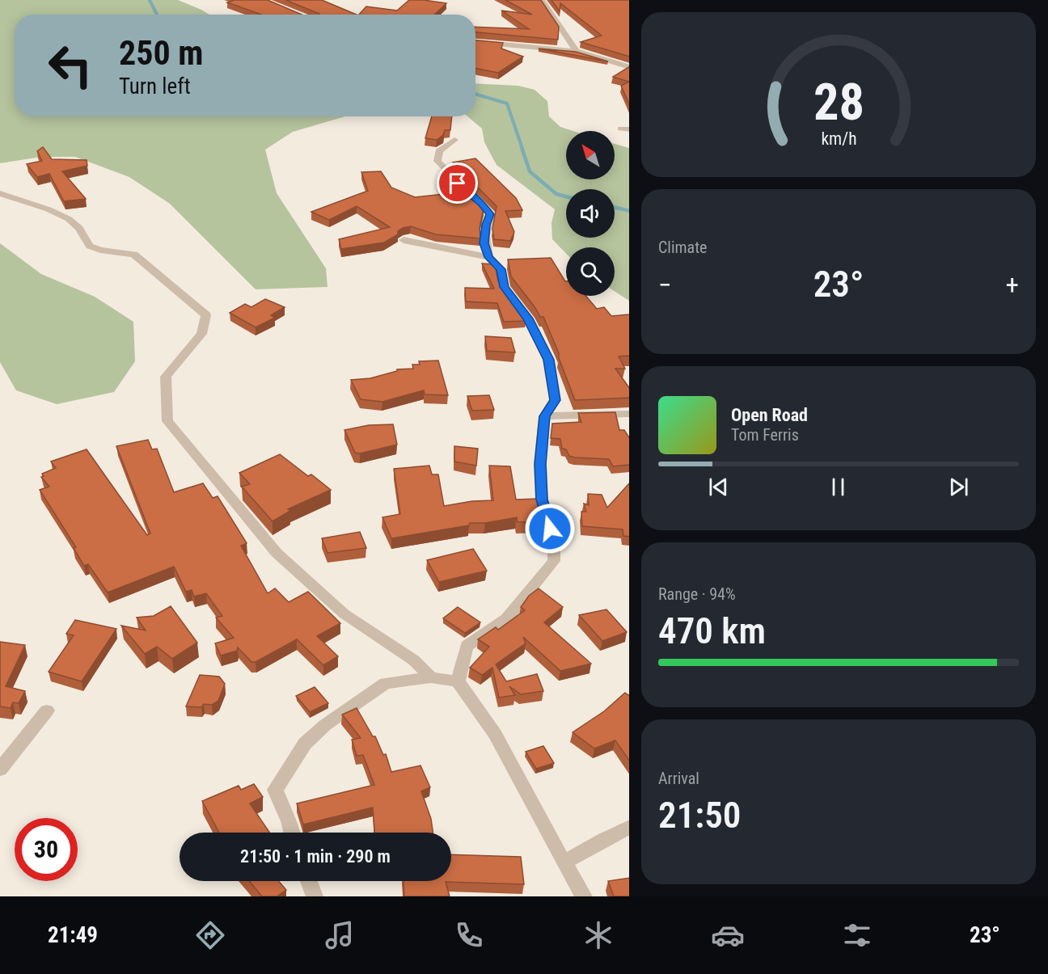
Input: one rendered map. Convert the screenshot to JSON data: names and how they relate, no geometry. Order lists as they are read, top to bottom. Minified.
{"north":"top left","page":{"turn":["250 m","Turn left"],"tile":["Climate",["Range · 94%","470 km"],["Arrival","21:50"]],"heat":["−","23°","+"],"song":["Open Road","Tom Ferris"],"limit":"30","trip":"21:50 · 1 min · 290 m","tabs":["21:49","23°"],"gauge":["28","km/h"]}}
